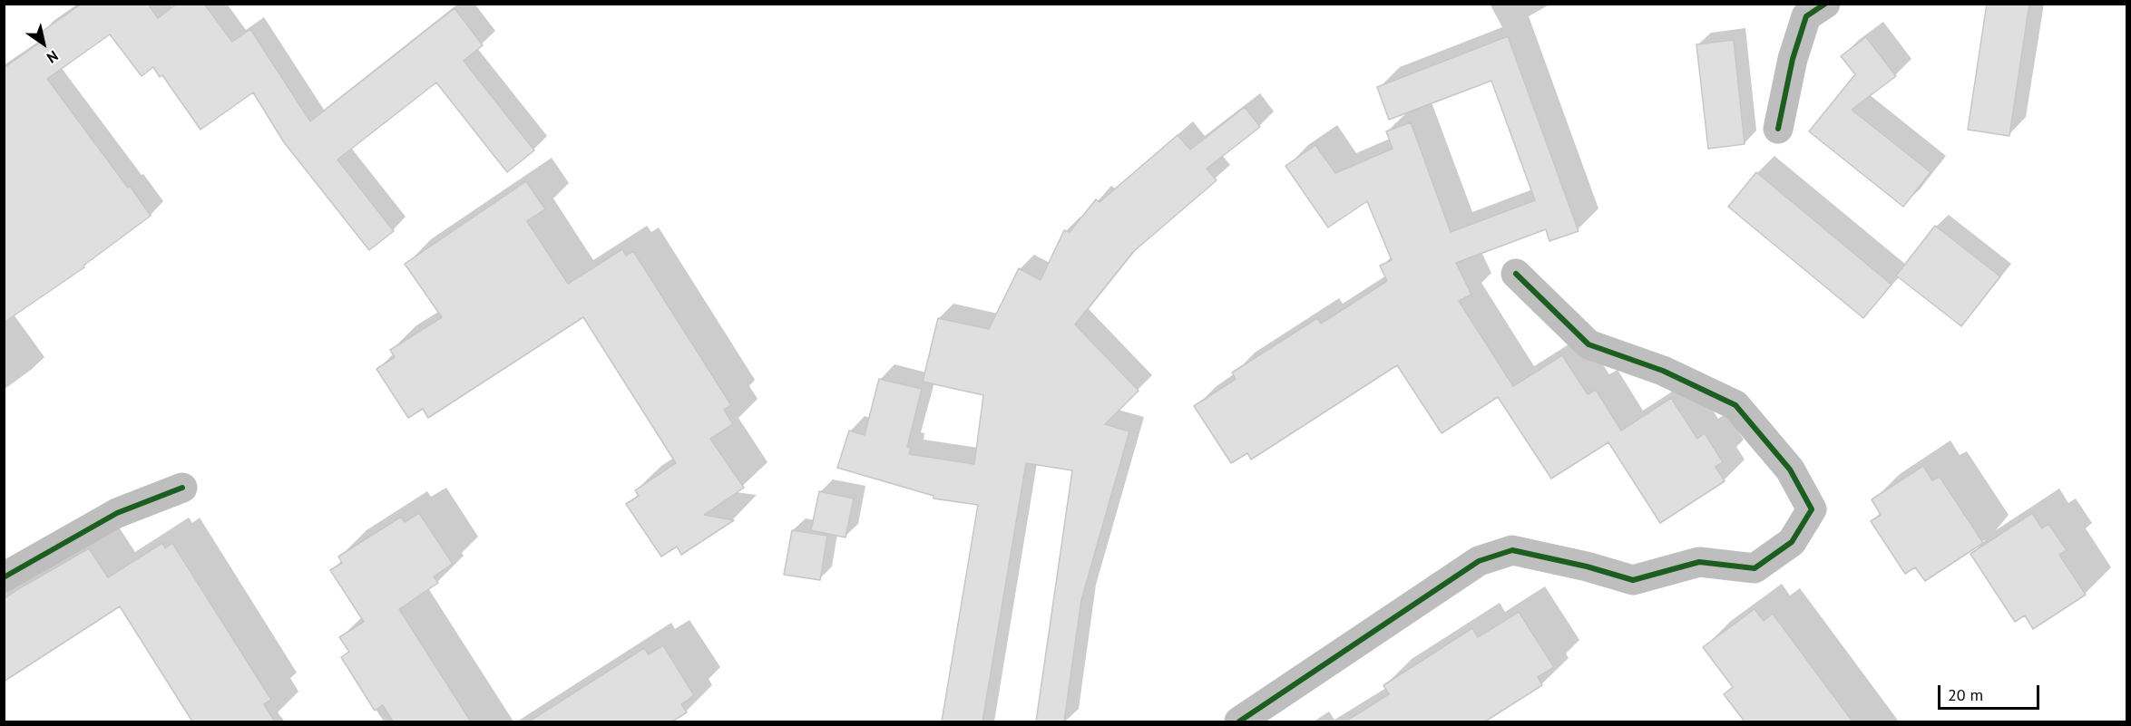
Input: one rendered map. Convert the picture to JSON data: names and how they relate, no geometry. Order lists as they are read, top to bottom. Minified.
{"scale_bar":"20 m","north":"bottom right"}
